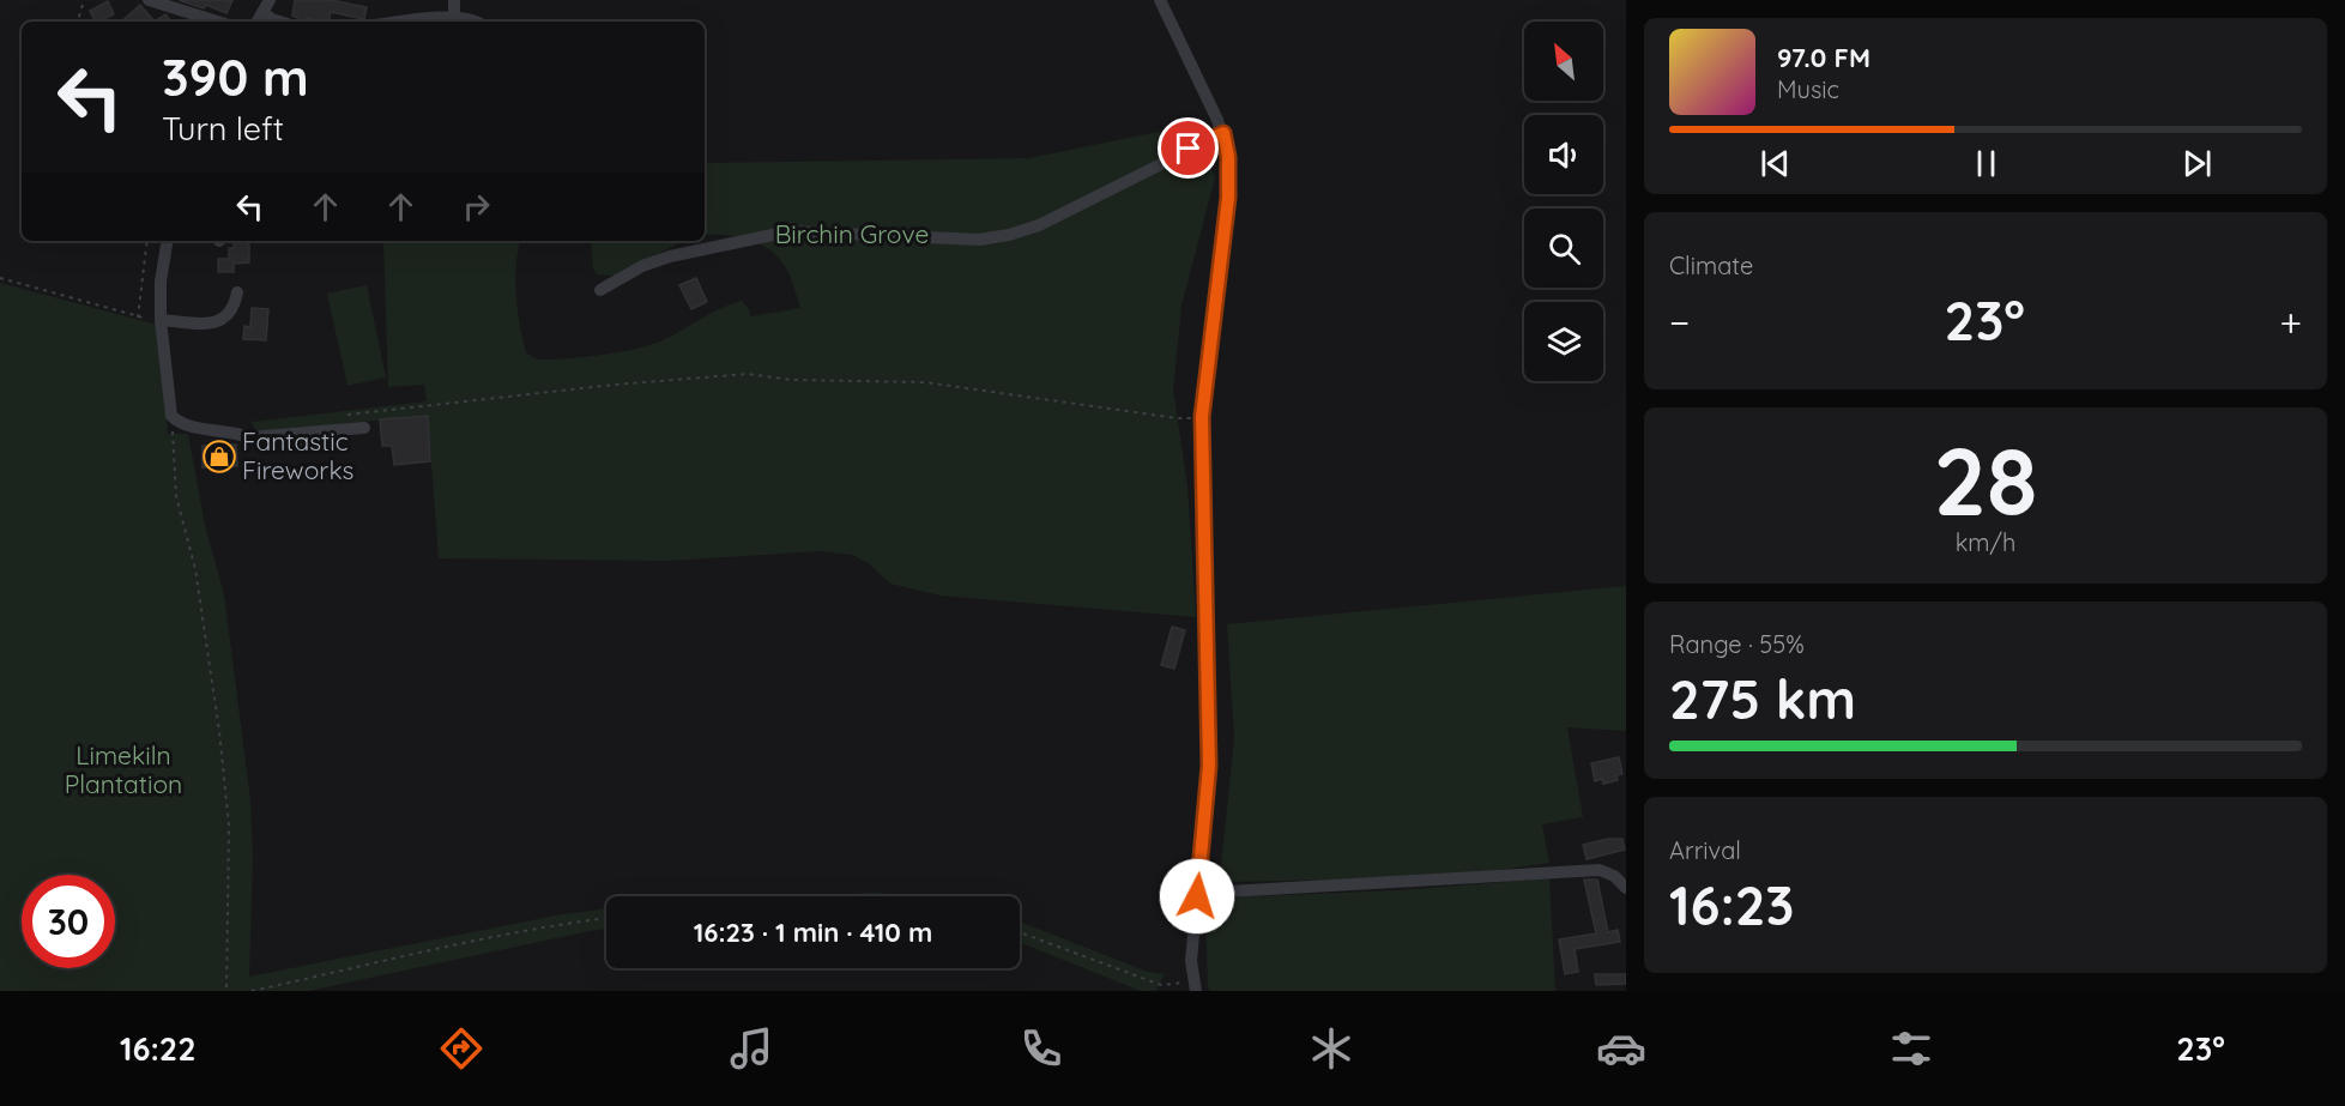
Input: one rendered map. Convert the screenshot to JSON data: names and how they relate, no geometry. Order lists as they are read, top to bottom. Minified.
{"parks":["Birchin Grove","Limekiln Plantation"],"places":{"shop":["Fantastic Fireworks"]},"north":"top left","page":{"turn":["390 m","Turn left"],"song":["97.0 FM","Music"],"tile":["Climate",["28","km/h"],["Range · 55%","275 km"],["Arrival","16:23"]],"heat":["−","23°","+"],"limit":"30","trip":"16:23 · 1 min · 410 m","tabs":["16:22","23°"]}}
